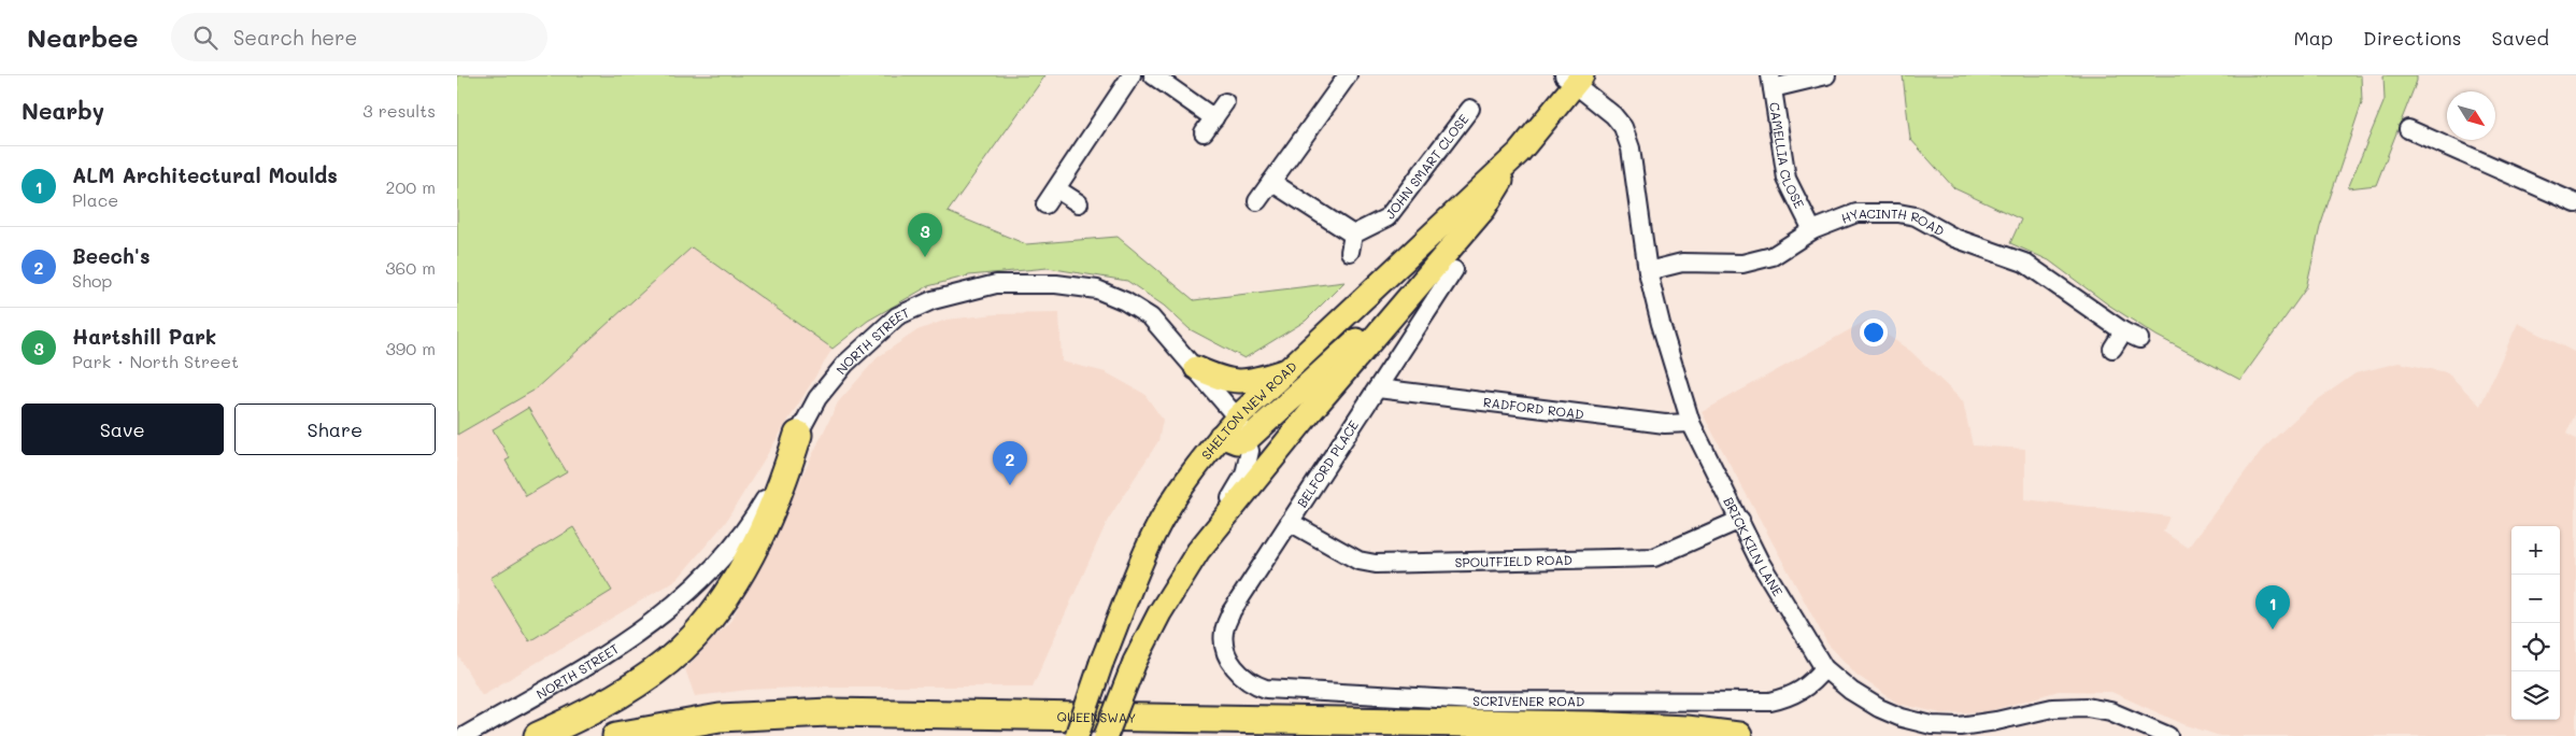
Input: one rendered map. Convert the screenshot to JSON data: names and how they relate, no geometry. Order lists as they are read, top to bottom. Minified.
{"streets":{"highway":["QUEENSWAY"],"main road":["SHELTON NEW ROAD"],"street":["CAMELLIA CLOSE","JOHN SMART CLOSE","HYACINTH ROAD","NORTH STREET","RADFORD ROAD","BELFORD PLACE","BRICK KILN LANE","SPOUTFIELD ROAD","SCRIVENER ROAD"]},"crossings":[["CAMELLIA CLOSE","HYACINTH ROAD"],["HYACINTH ROAD","BRICK KILN LANE"],["NORTH STREET","SHELTON NEW ROAD"],["RADFORD ROAD","BELFORD PLACE"],["RADFORD ROAD","BRICK KILN LANE"],["SHELTON NEW ROAD","BRICK KILN LANE"],["BELFORD PLACE","SPOUTFIELD ROAD"],["BELFORD PLACE","SCRIVENER ROAD"],["BRICK KILN LANE","SPOUTFIELD ROAD"],["BRICK KILN LANE","SCRIVENER ROAD"]],"north":"bottom right","page":{"header":"Nearbee","search":"Search here","nav":["Map","Directions","Saved"],"heading":["Nearby","3 results"],"list":[{"mark":"1","name":"ALM Architectural Moulds","note":"Place","value":"200 m"},{"mark":"2","name":"Beech's","note":"Shop","value":"360 m"},{"mark":"3","name":"Hartshill Park","note":"Park · North Street","value":"390 m"}],"pins":["3","2","1"],"buttons":["Save","Share"],"map_buttons":["+","−"]}}
